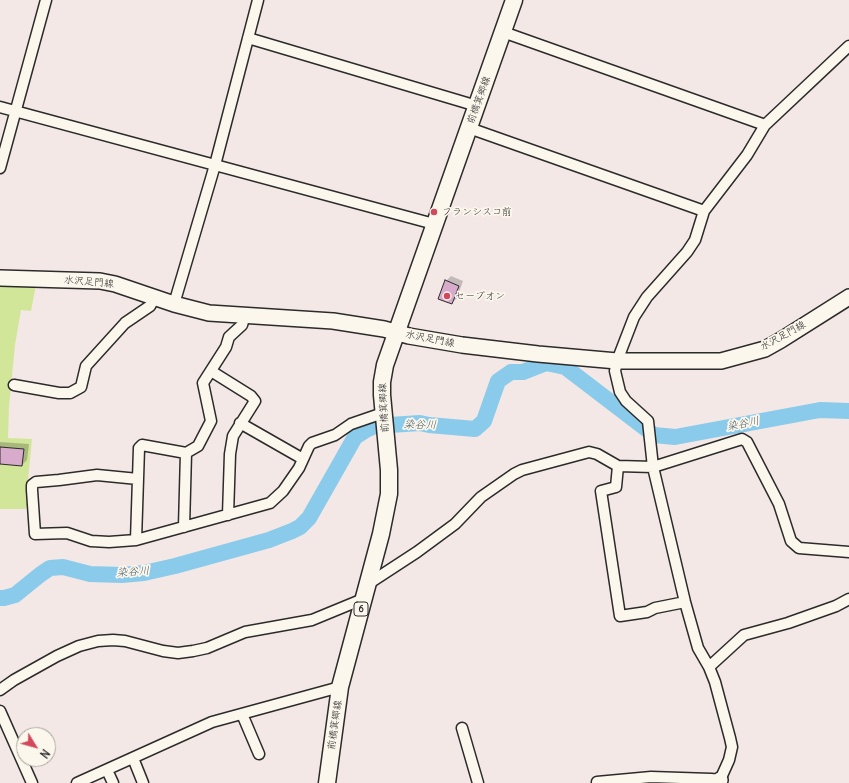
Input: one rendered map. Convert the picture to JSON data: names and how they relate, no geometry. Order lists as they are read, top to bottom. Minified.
{"streets":{"main road":["前橋箕郷線","水沢足門線","6"]},"crossings":[["前橋箕郷線","水沢足門線"]],"water":["染谷川"],"places":["フランシスコ前","セーブオン"],"north":"bottom right"}
